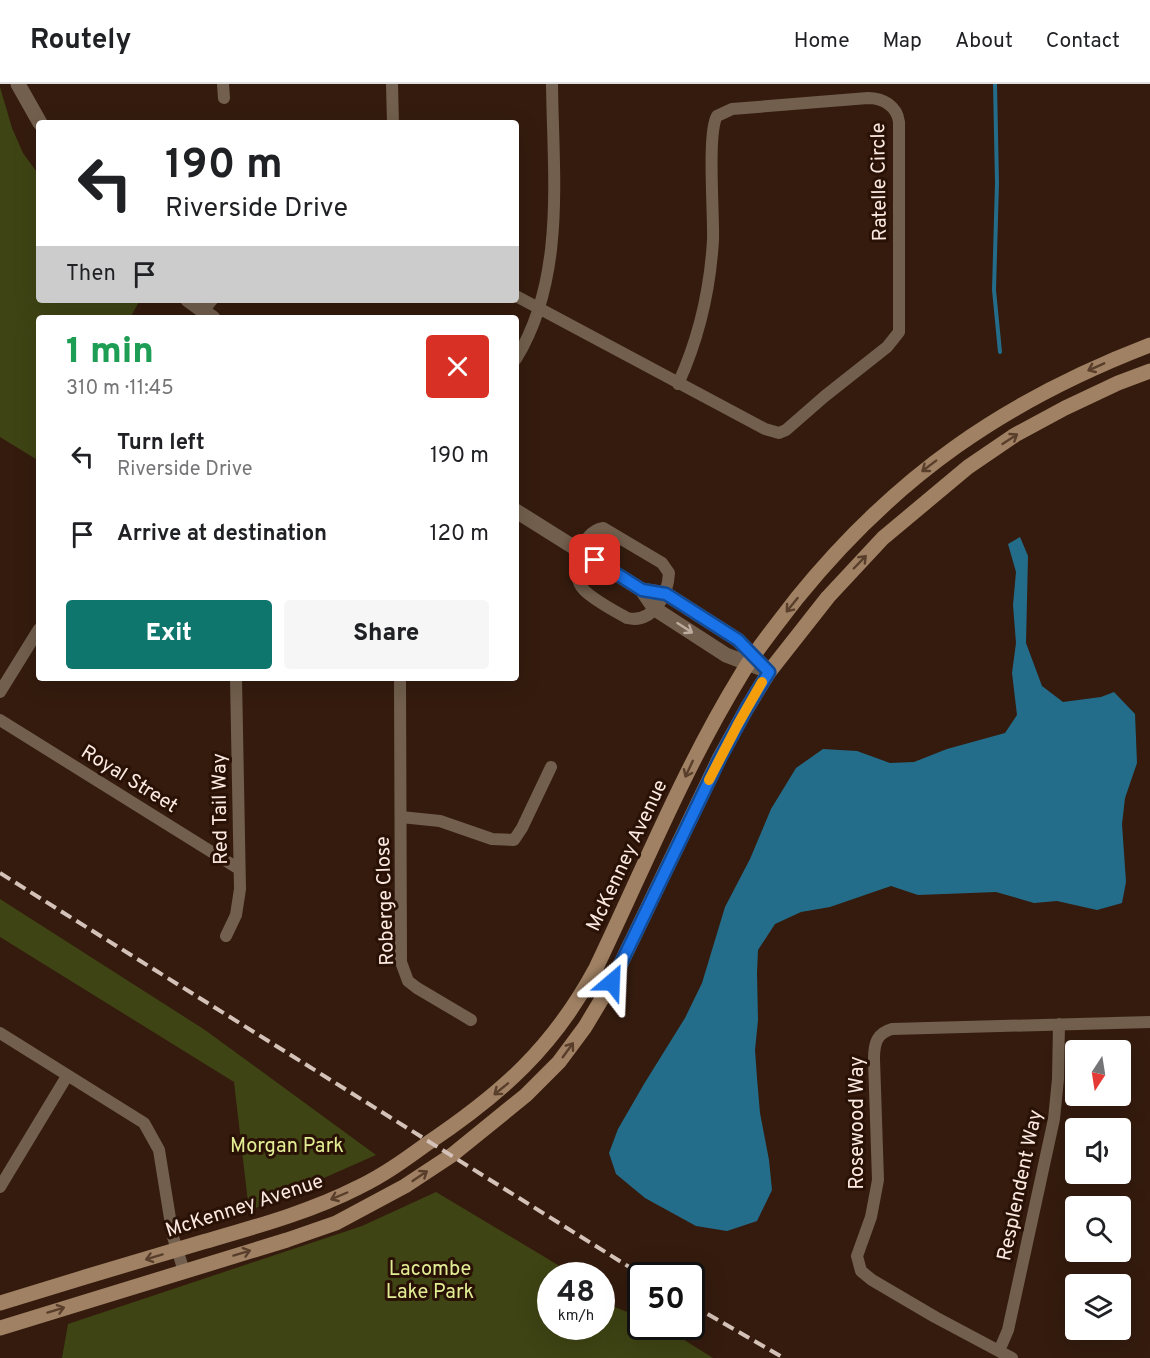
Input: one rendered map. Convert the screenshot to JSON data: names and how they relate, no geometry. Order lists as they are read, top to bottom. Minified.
{"streets":{"main road":["McKenney Avenue"],"street":["Ratelle Circle","Royal Street","Red Tail Way","Roberge Close","Rosewood Way","Resplendent Way"]},"crossings":[["Royal Street","Red Tail Way"],["Rosewood Way","Resplendent Way"]],"parks":["Morgan Park","Lacombe Lake Park"],"north":"bottom","page":{"header":"Routely","nav":["Home","Map","About","Contact"],"turn":["190 m","Riverside Drive"],"then":"Then","heading":["1 min","310 m · 11:45"],"list":[{"name":"Turn left","note":"Riverside Drive","value":"190 m"},{"name":"Arrive at destination","value":"120 m"}],"buttons":["Exit","Share"],"speed":"48 km/h","limit":"50"}}
